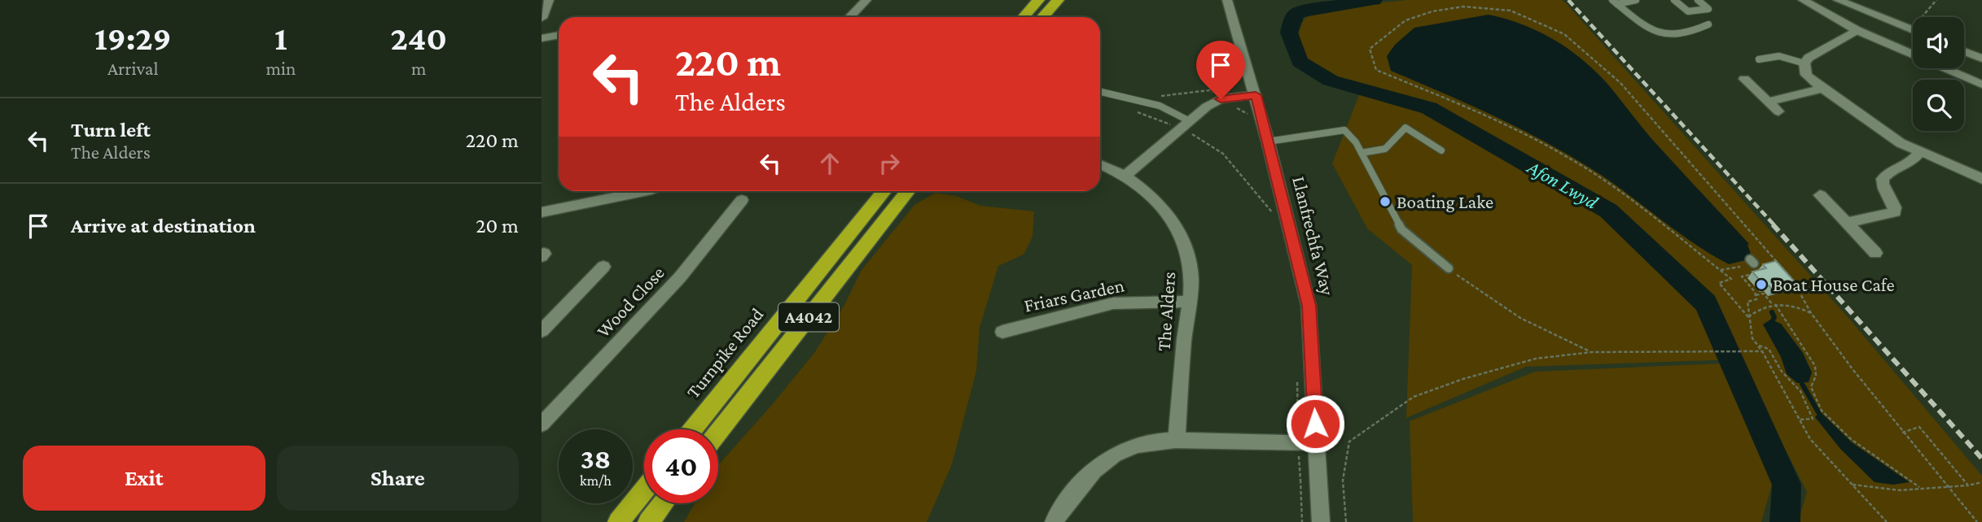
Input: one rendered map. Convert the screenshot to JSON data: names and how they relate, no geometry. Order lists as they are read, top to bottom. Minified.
{"streets":{"highway":["A4042","Turnpike Road"],"street":["Llanfrechfa Way","Friars Garden","Wood Close","The Alders"]},"crossings":[["Friars Garden","The Alders"]],"water":["Afon Lwyd"],"places":["Boating Lake","Boat House Cafe"],"page":{"eta":["19:29","Arrival","1","min","240","m"],"turn":["220 m","The Alders"],"list":[{"name":"Turn left","note":"The Alders","value":"220 m"},{"name":"Arrive at destination","value":"20 m"}],"speed":"38 km/h","limit":"40","buttons":["Exit","Share"]}}
